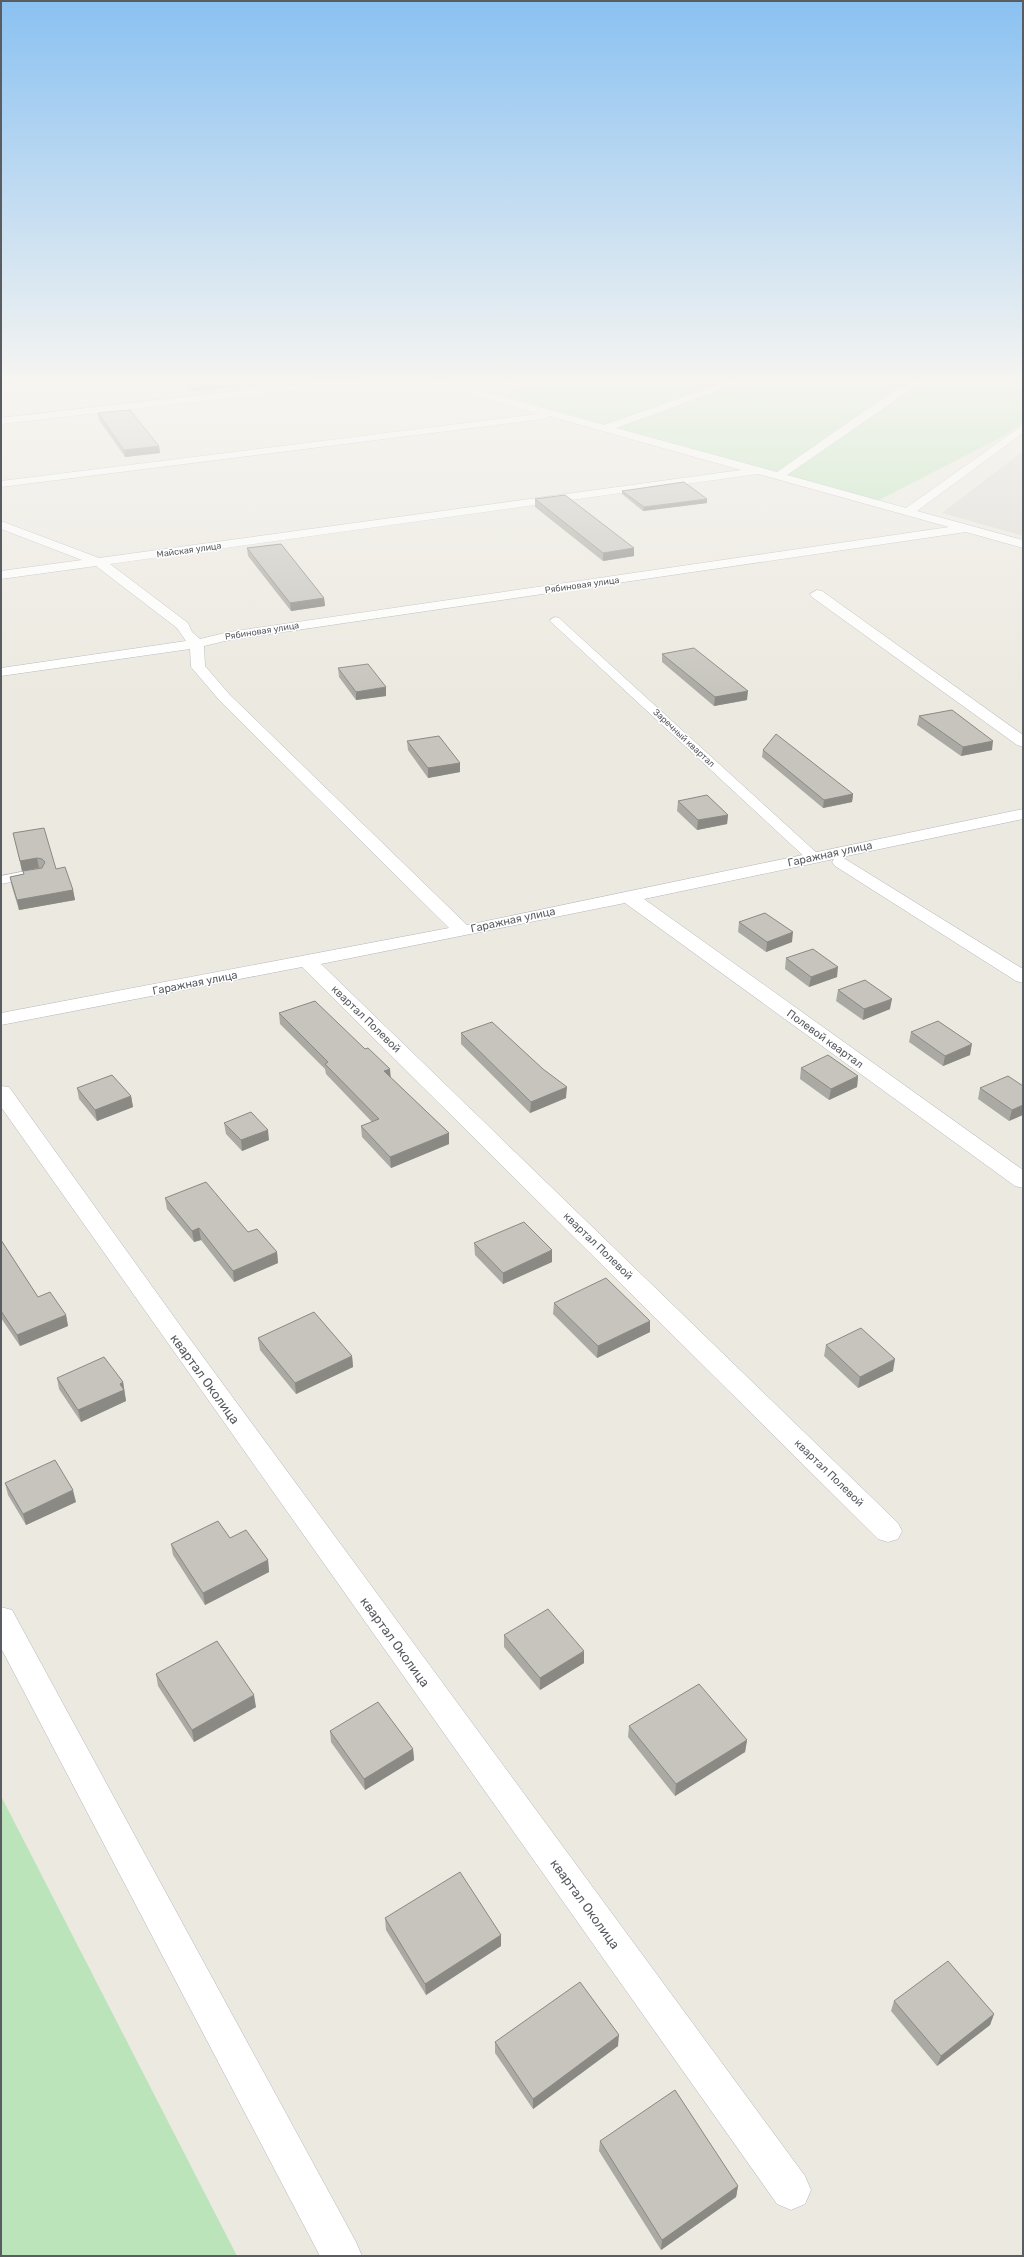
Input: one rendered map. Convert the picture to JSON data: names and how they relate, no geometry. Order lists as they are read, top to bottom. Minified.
{"streets":{"street":["Майская улица","Рябиновая улица","Гаражная улица","квартал Полевой","Полевой квартал","квартал Околица"],"lane":["Заречный квартал"]},"crossings":[["Заречный квартал","Гаражная улица"],["Гаражная улица","квартал Полевой"],["Гаражная улица","Полевой квартал"]]}
